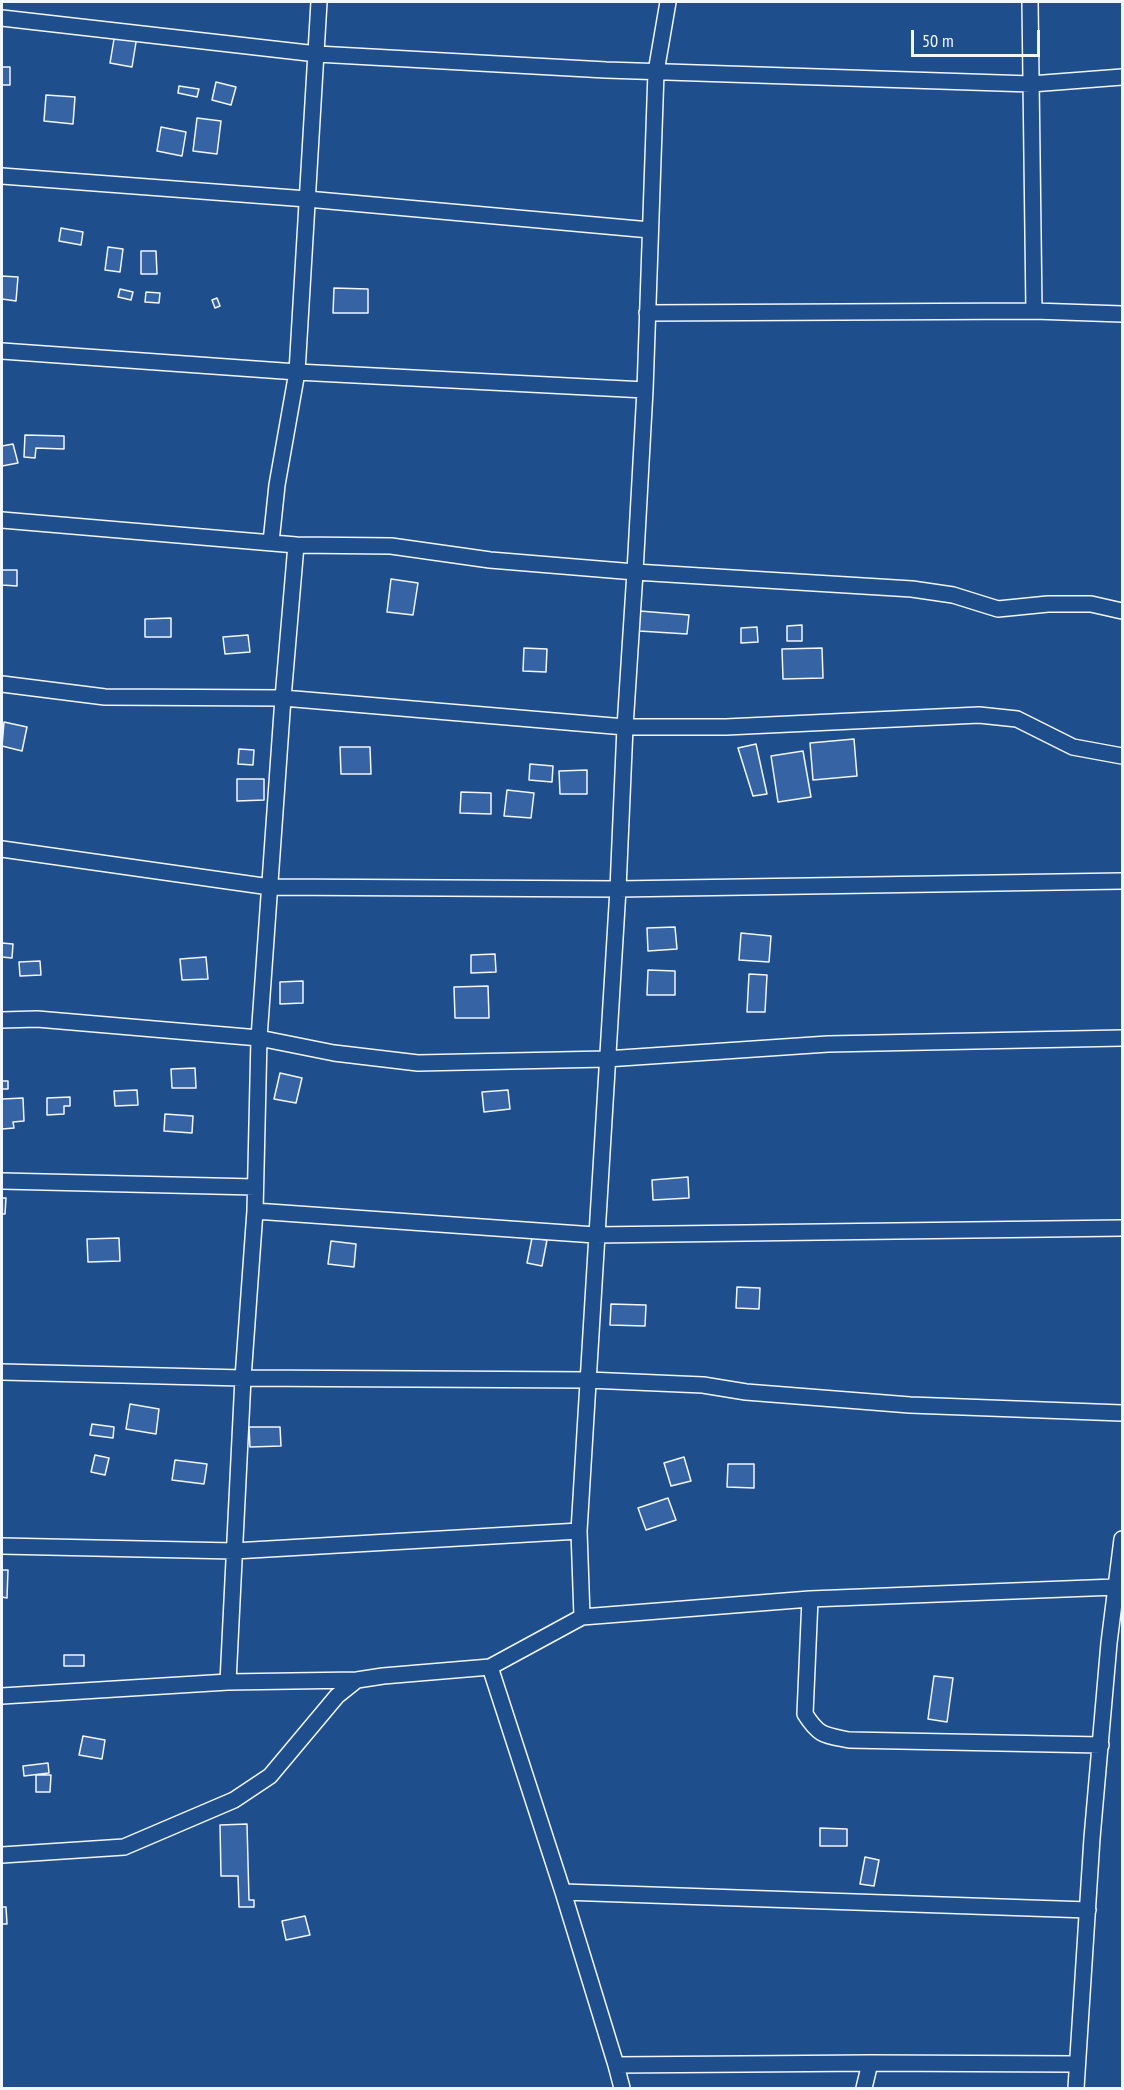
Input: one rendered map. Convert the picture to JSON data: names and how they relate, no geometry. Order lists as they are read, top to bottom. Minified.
{"scale_bar":"50 m"}
